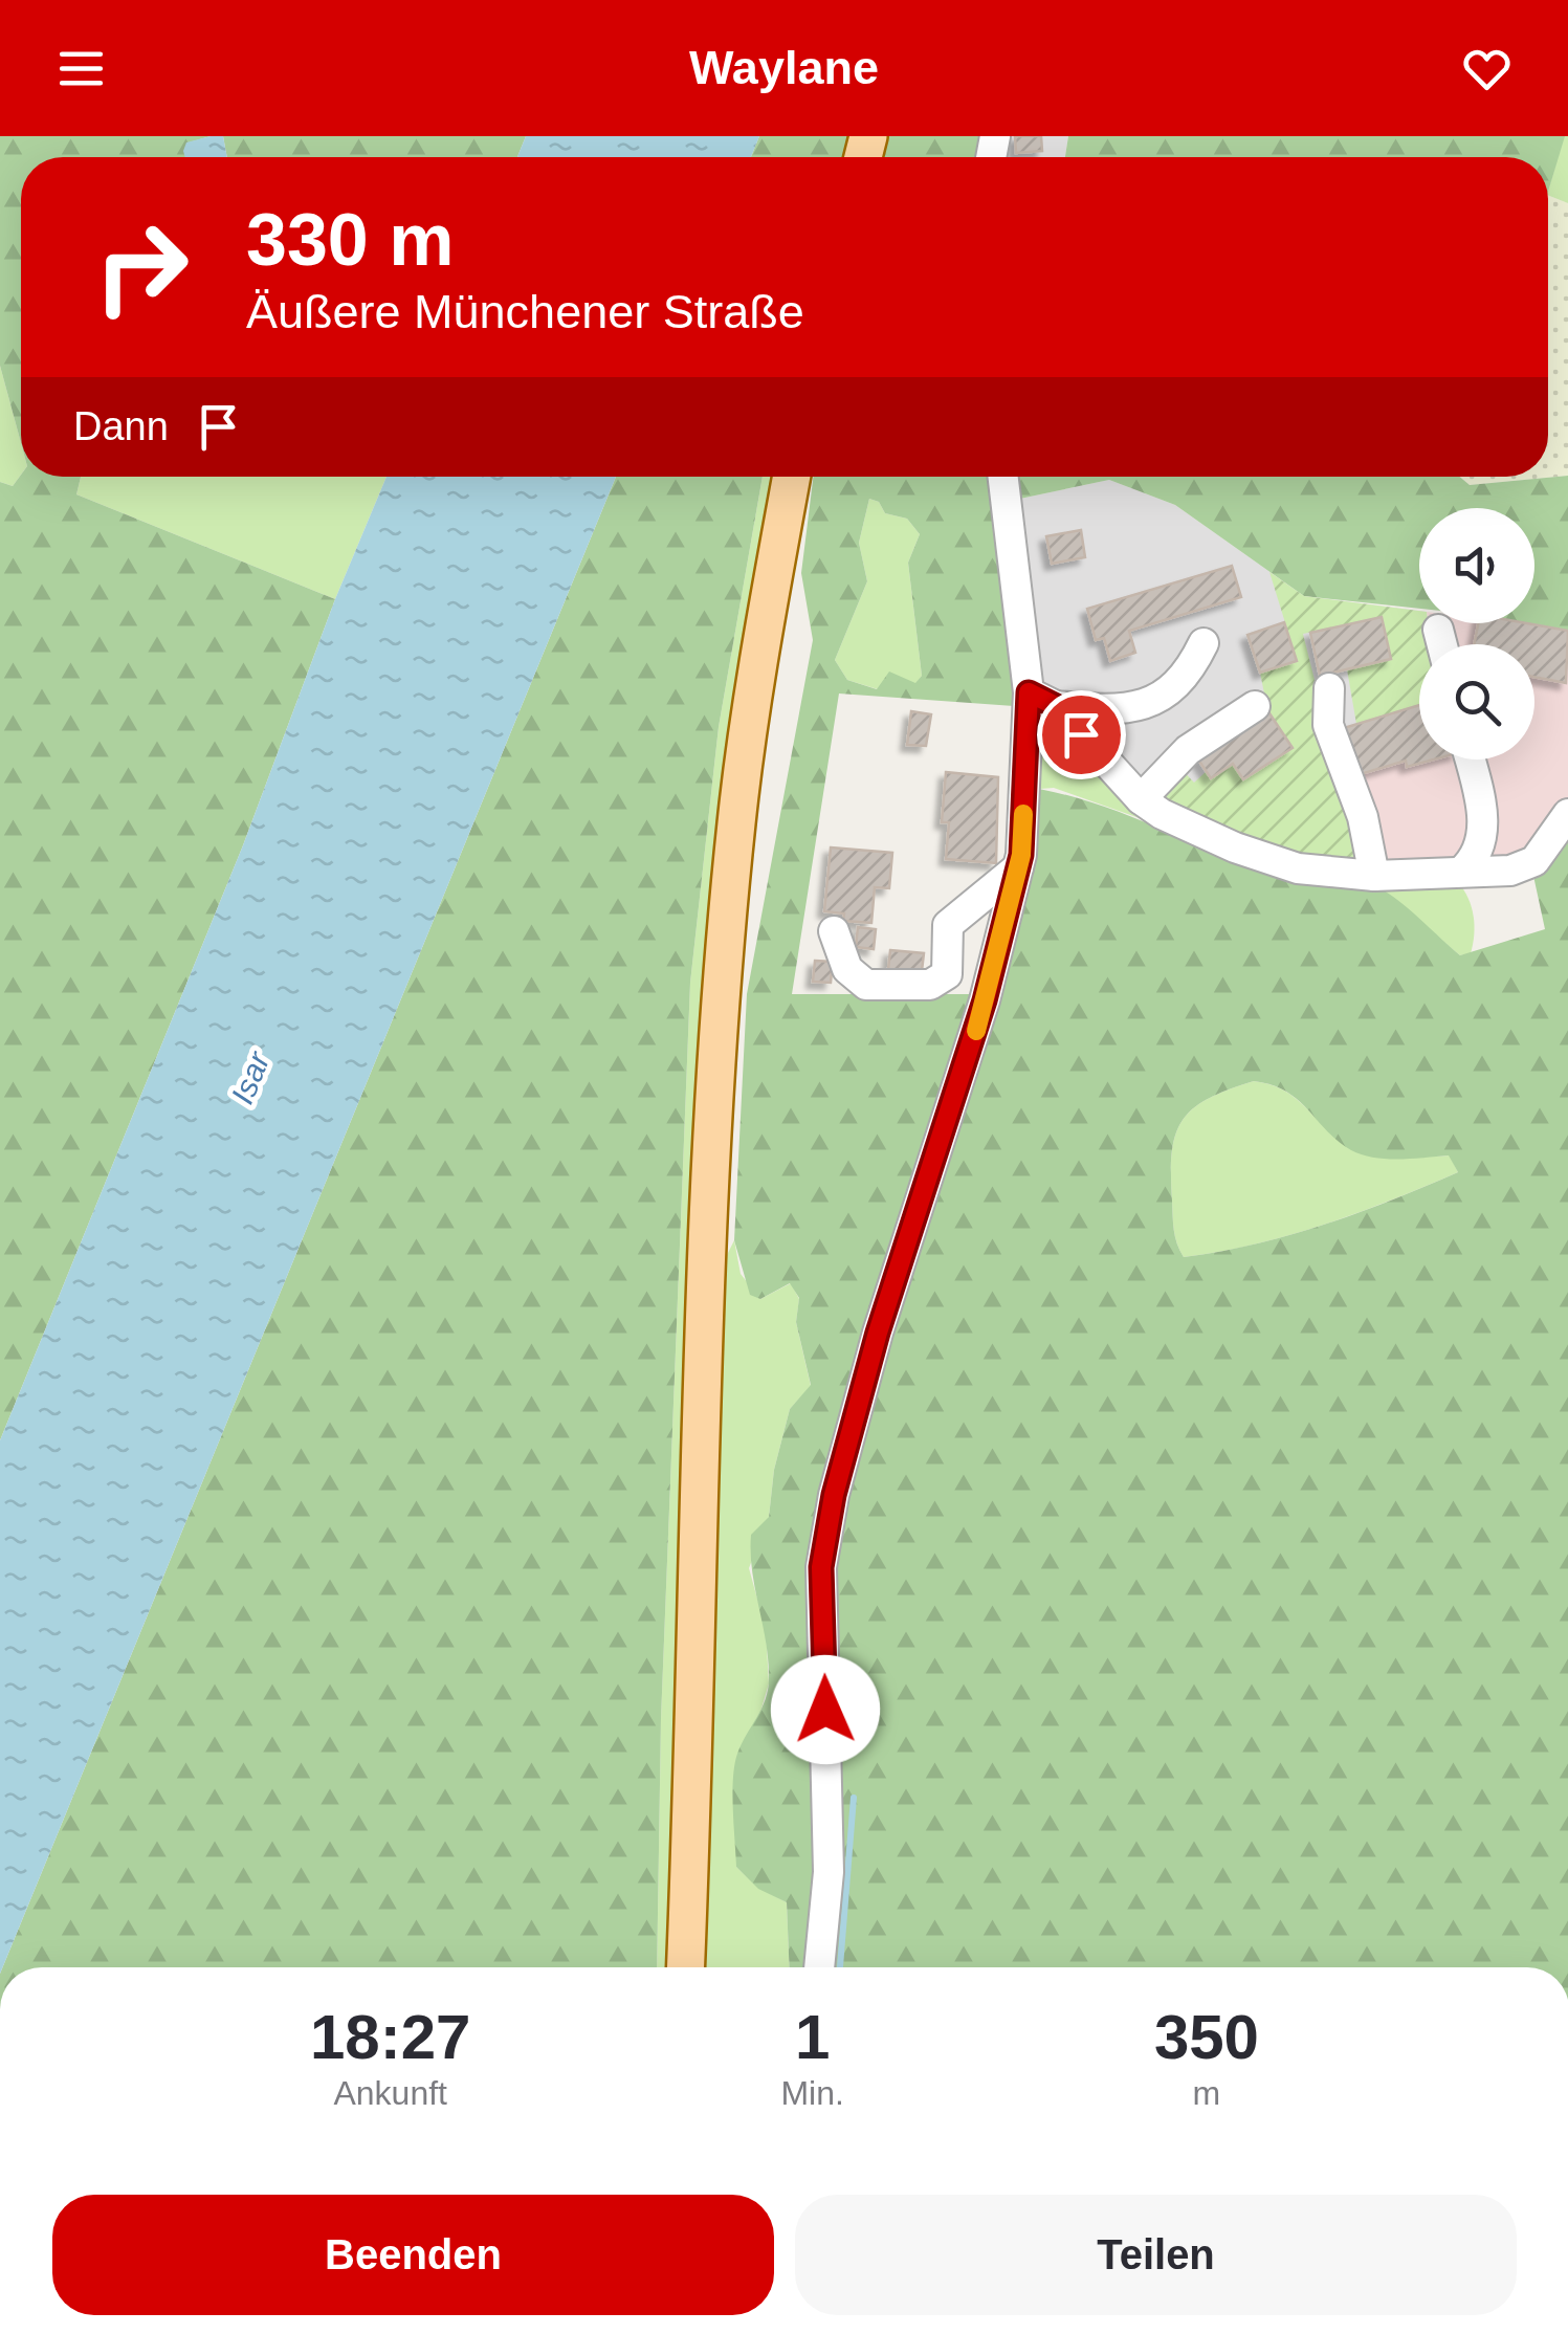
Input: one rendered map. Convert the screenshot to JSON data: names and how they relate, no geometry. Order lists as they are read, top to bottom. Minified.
{"water":["Isar"],"page":{"header":"Waylane","turn":["330 m","Äußere Münchener Straße"],"then":"Dann","eta":["18:27","Ankunft","1","Min.","350","m"],"buttons":["Beenden","Teilen"]}}
